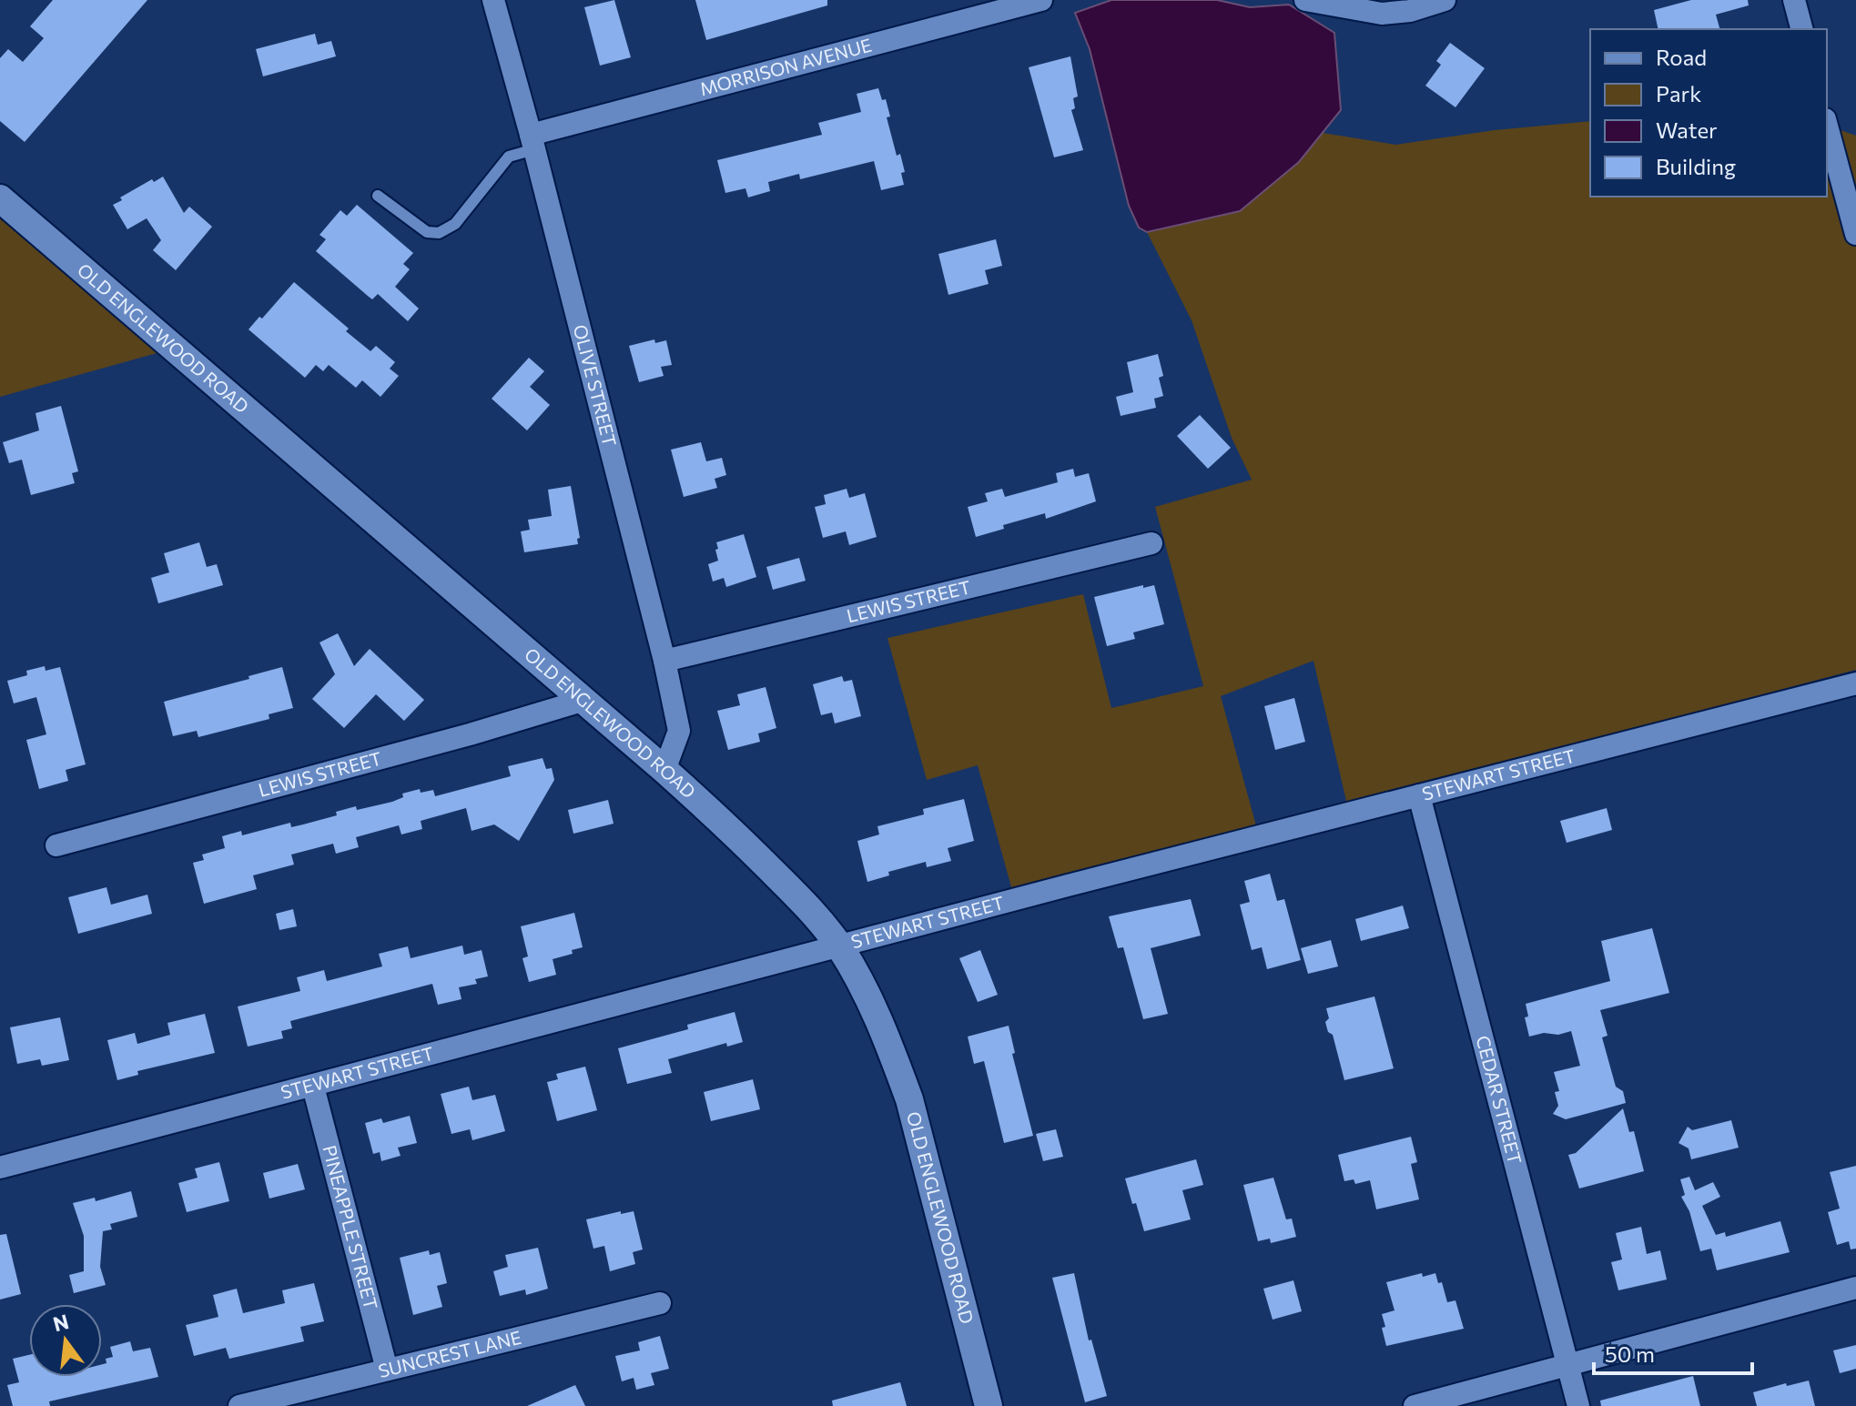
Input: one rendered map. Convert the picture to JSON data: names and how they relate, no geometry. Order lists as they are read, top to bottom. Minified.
{"streets":{"street":["MORRISON AVENUE","OLD ENGLEWOOD ROAD","OLIVE STREET","LEWIS STREET","STEWART STREET","CEDAR STREET","PINEAPPLE STREET","SUNCREST LANE"]},"crossings":[["MORRISON AVENUE","OLIVE STREET"],["OLD ENGLEWOOD ROAD","OLIVE STREET"],["OLD ENGLEWOOD ROAD","LEWIS STREET"],["OLD ENGLEWOOD ROAD","STEWART STREET"],["OLIVE STREET","LEWIS STREET"],["STEWART STREET","CEDAR STREET"],["STEWART STREET","PINEAPPLE STREET"],["PINEAPPLE STREET","SUNCREST LANE"]],"legend":["Road","Park","Water","Building"],"scale_bar":"50 m","north":"top"}
